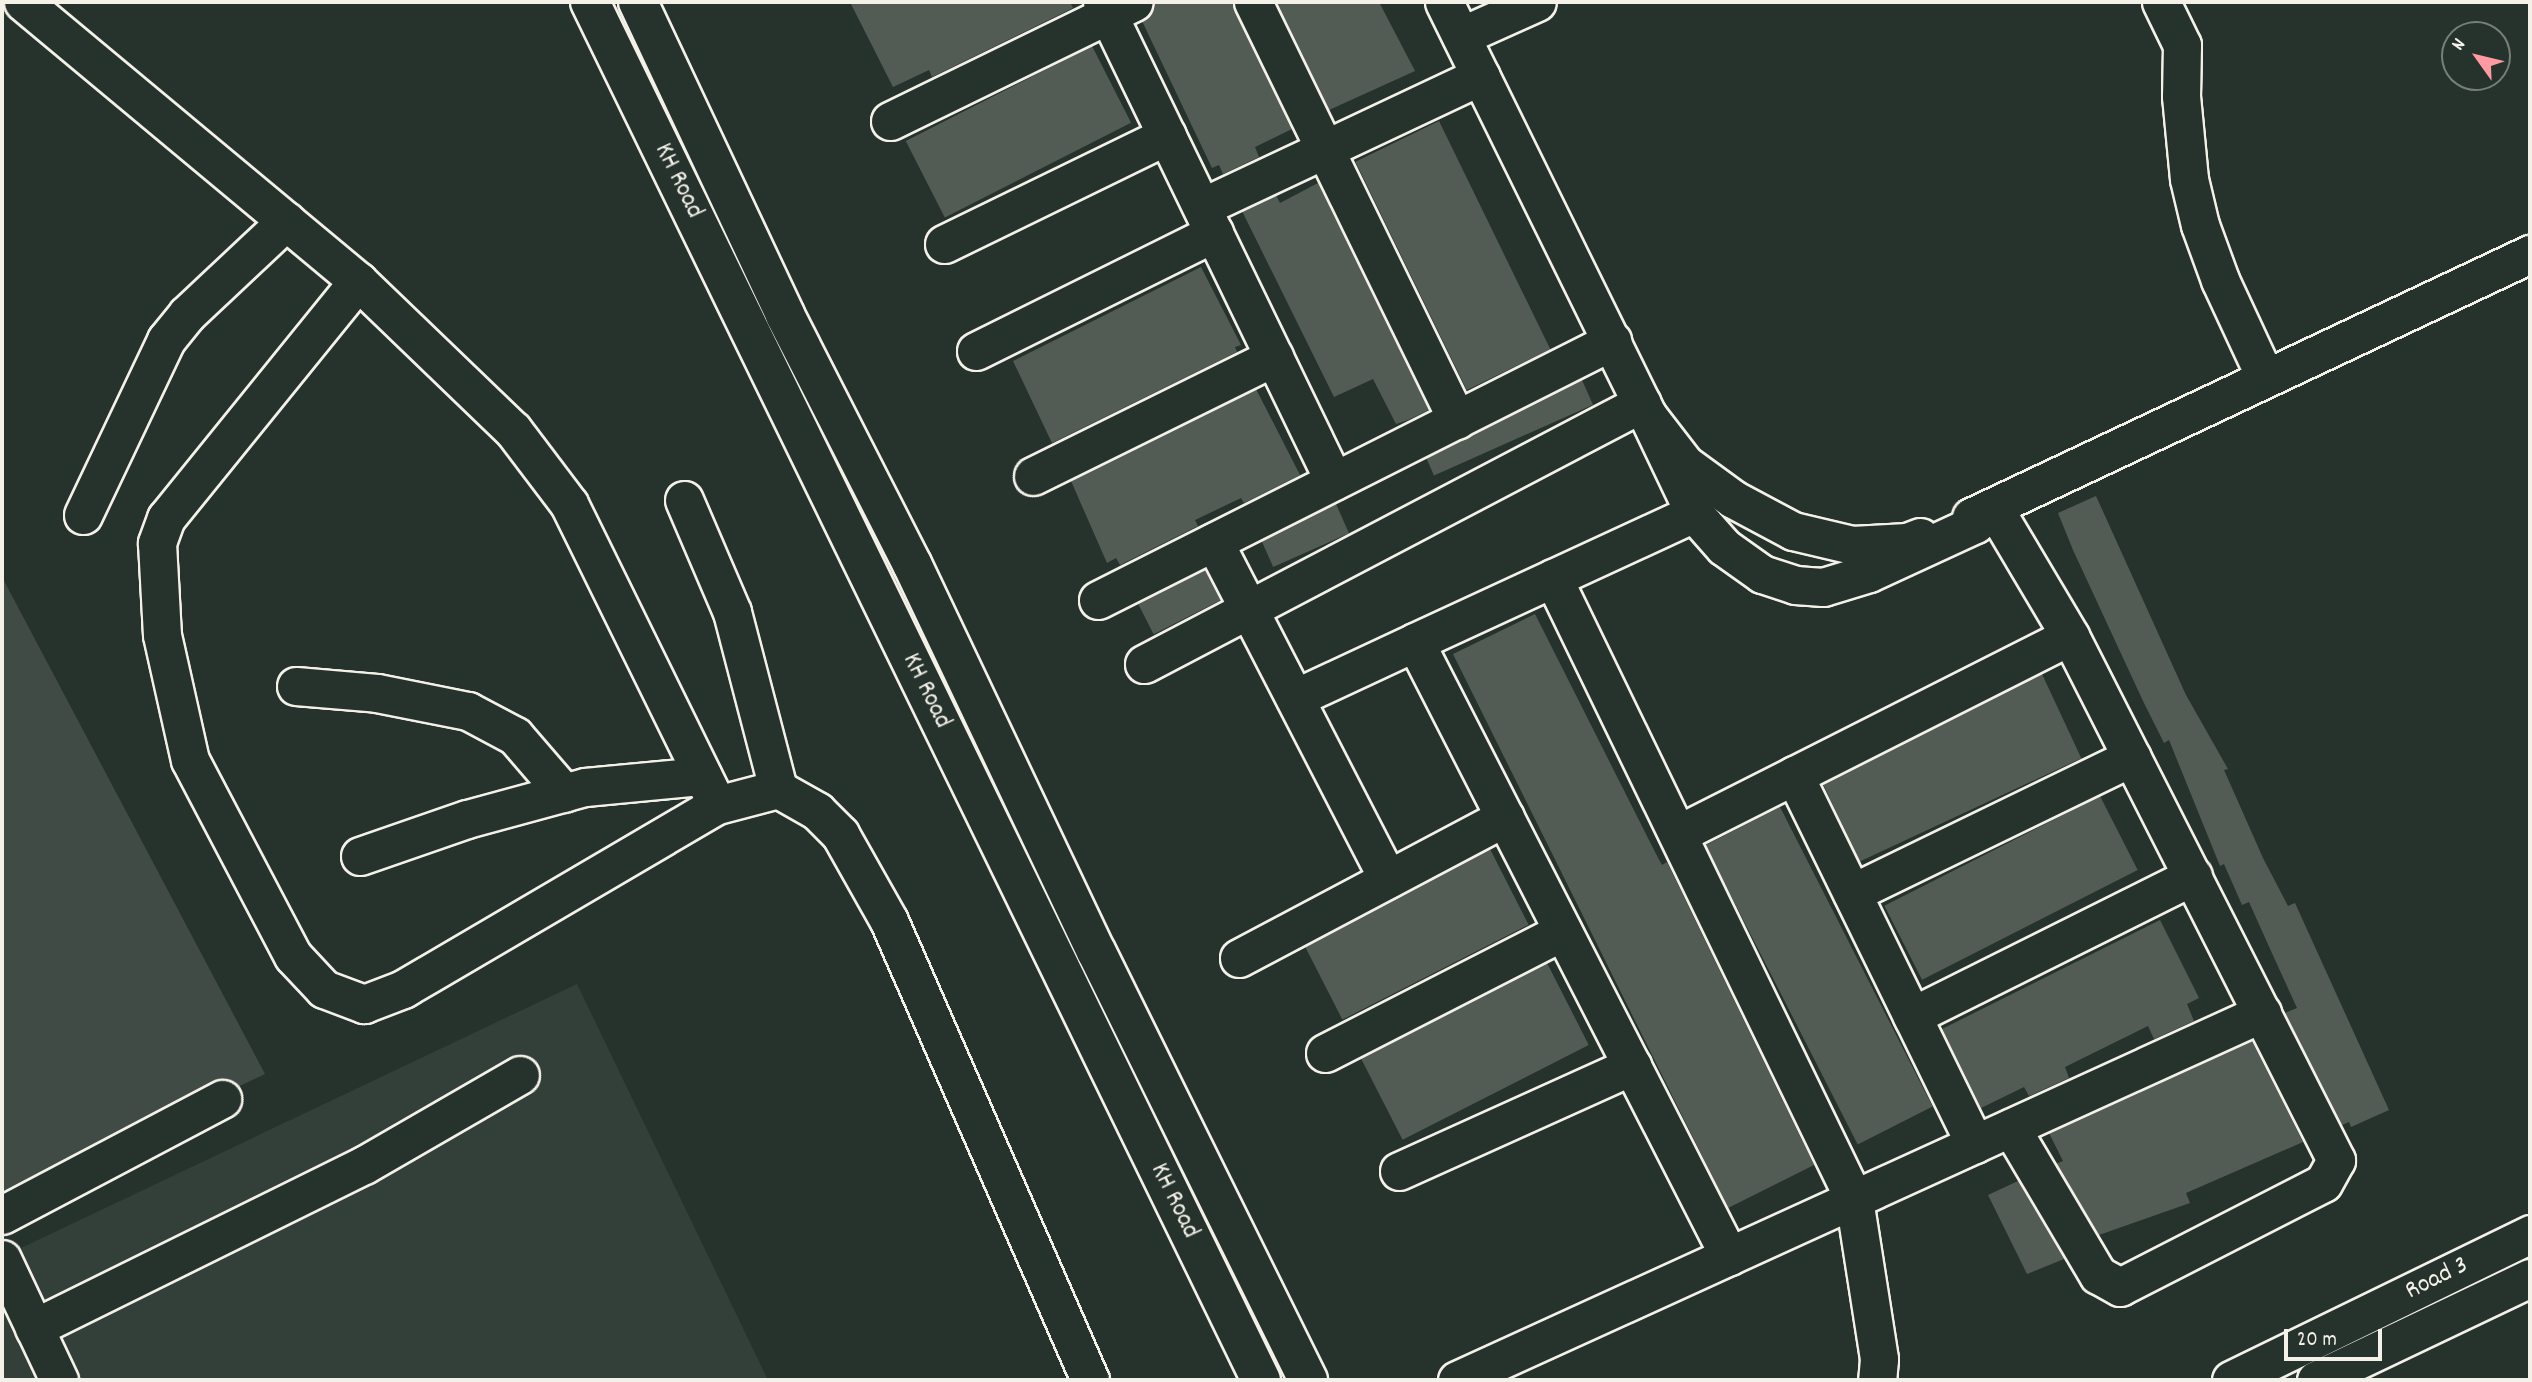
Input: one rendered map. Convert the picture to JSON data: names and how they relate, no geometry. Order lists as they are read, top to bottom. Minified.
{"streets":{"main road":["KH Road"],"street":["Road 3"]},"scale_bar":"20 m","north":"top left"}
